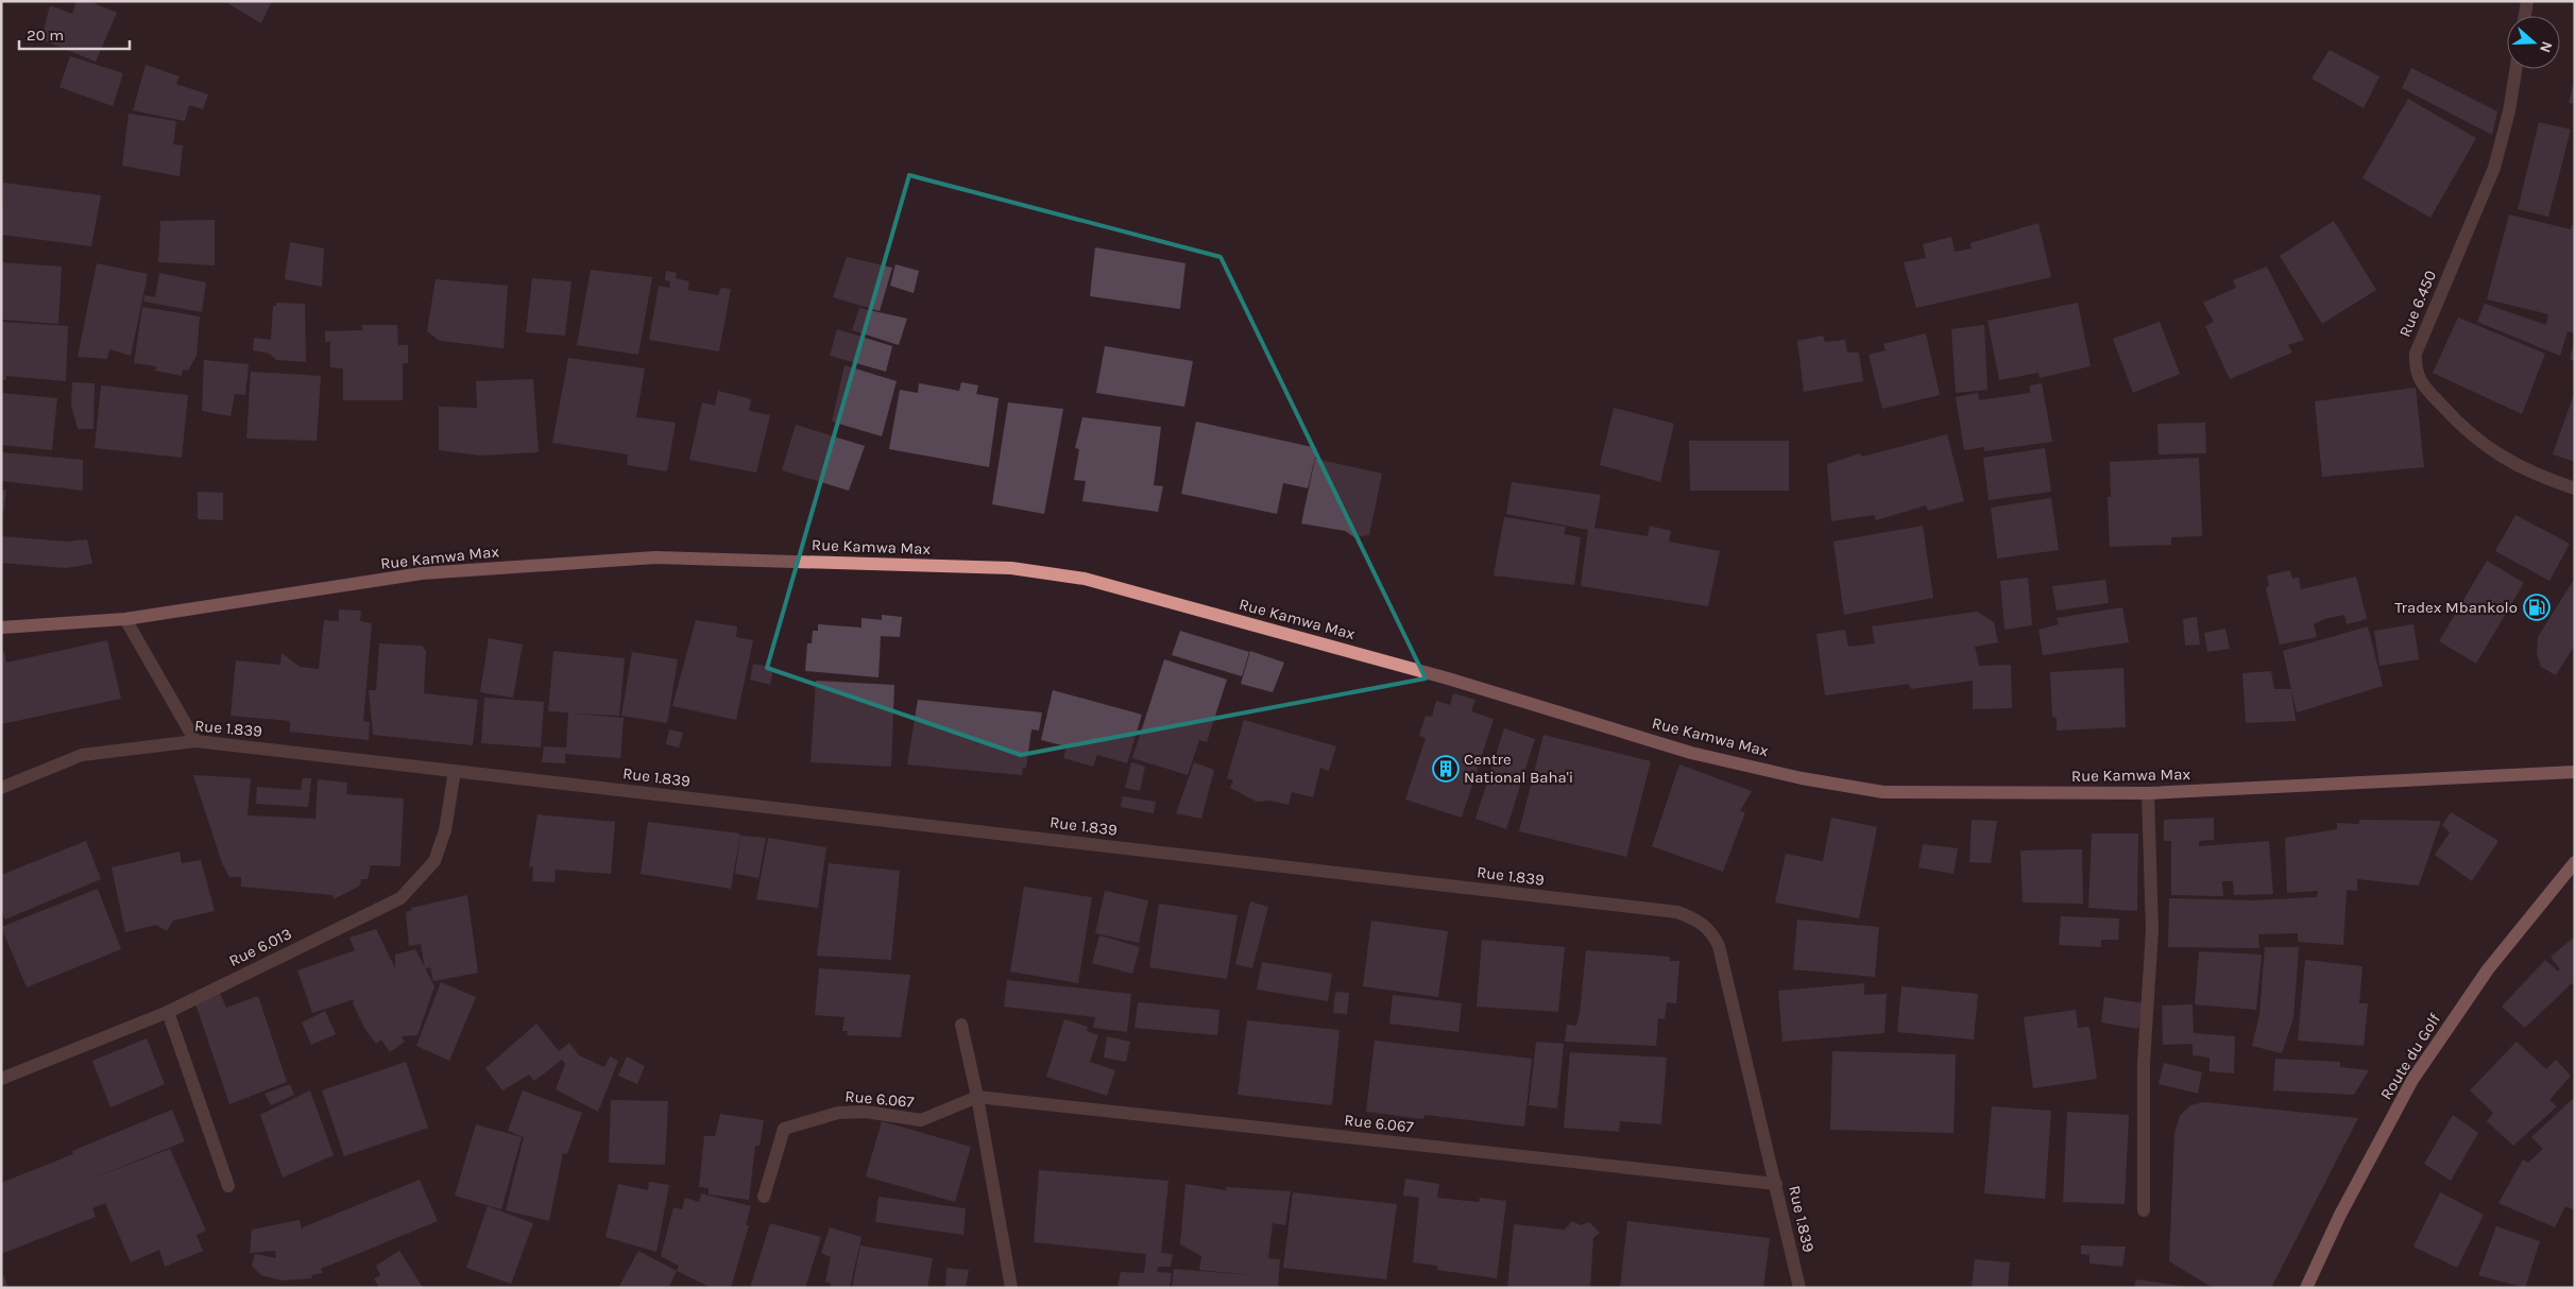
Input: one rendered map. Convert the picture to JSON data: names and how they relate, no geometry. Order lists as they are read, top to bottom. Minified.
{"streets":{"main road":["Rue Kamwa Max","Route du Golf"],"street":["Rue 6.450","Rue 1.839","Rue 6.013","Rue 6.067"]},"crossings":[["Rue 1.839","Rue 6.013"],["Rue 1.839","Rue 6.067"]],"places":{"fuel station":["Tradex Mbankolo"],"building":["Centre National Baha'i"]},"scale_bar":"20 m","north":"right"}
